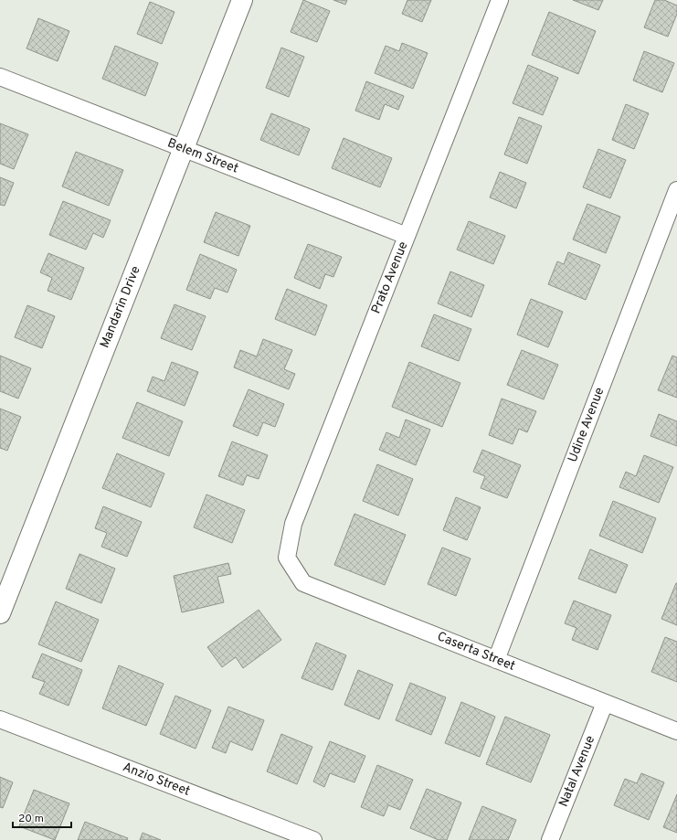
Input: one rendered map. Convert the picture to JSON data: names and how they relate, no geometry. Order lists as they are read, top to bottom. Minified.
{"streets":{"street":["Belem Street","Prato Avenue","Mandarin Drive","Udine Avenue","Caserta Street","Natal Avenue","Anzio Street"]},"crossings":[["Belem Street","Prato Avenue"],["Belem Street","Mandarin Drive"],["Prato Avenue","Caserta Street"],["Udine Avenue","Caserta Street"],["Caserta Street","Natal Avenue"]],"scale_bar":"20 m"}
